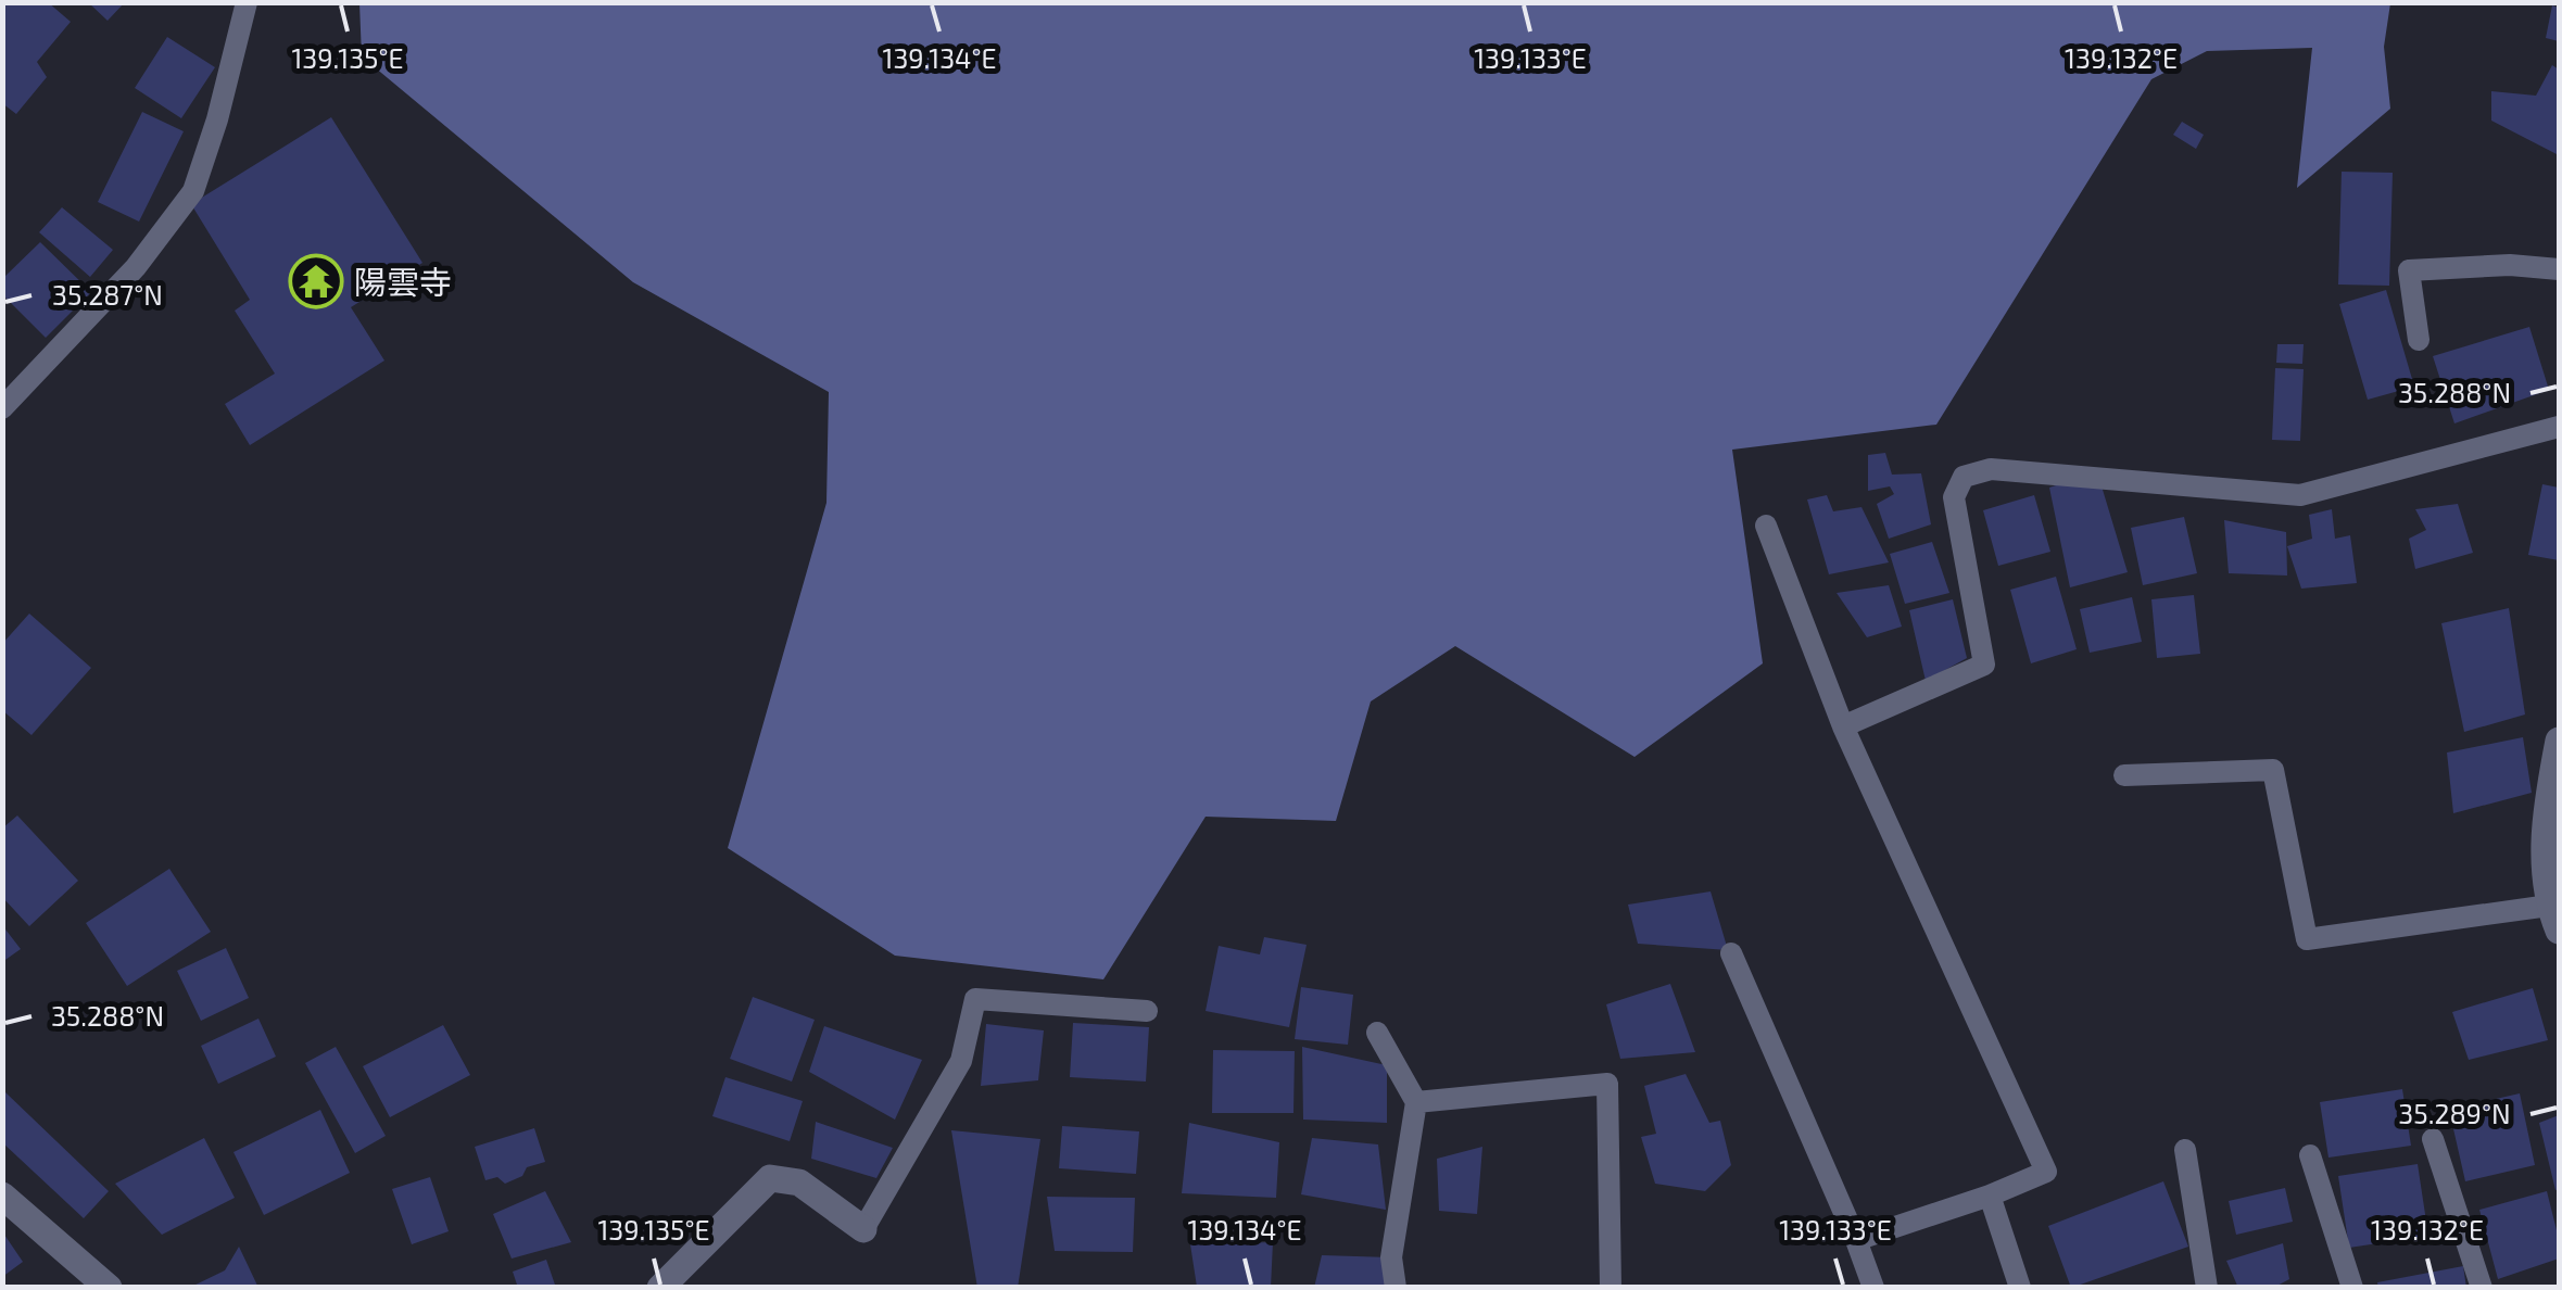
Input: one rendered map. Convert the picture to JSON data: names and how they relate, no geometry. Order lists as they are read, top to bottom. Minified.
{"places":{"temple":["陽雲寺"]},"coordinates":["139.134°E","139.135°E","139.133°E","139.132°E","35.287°N","35.288°N","35.289°N"]}
